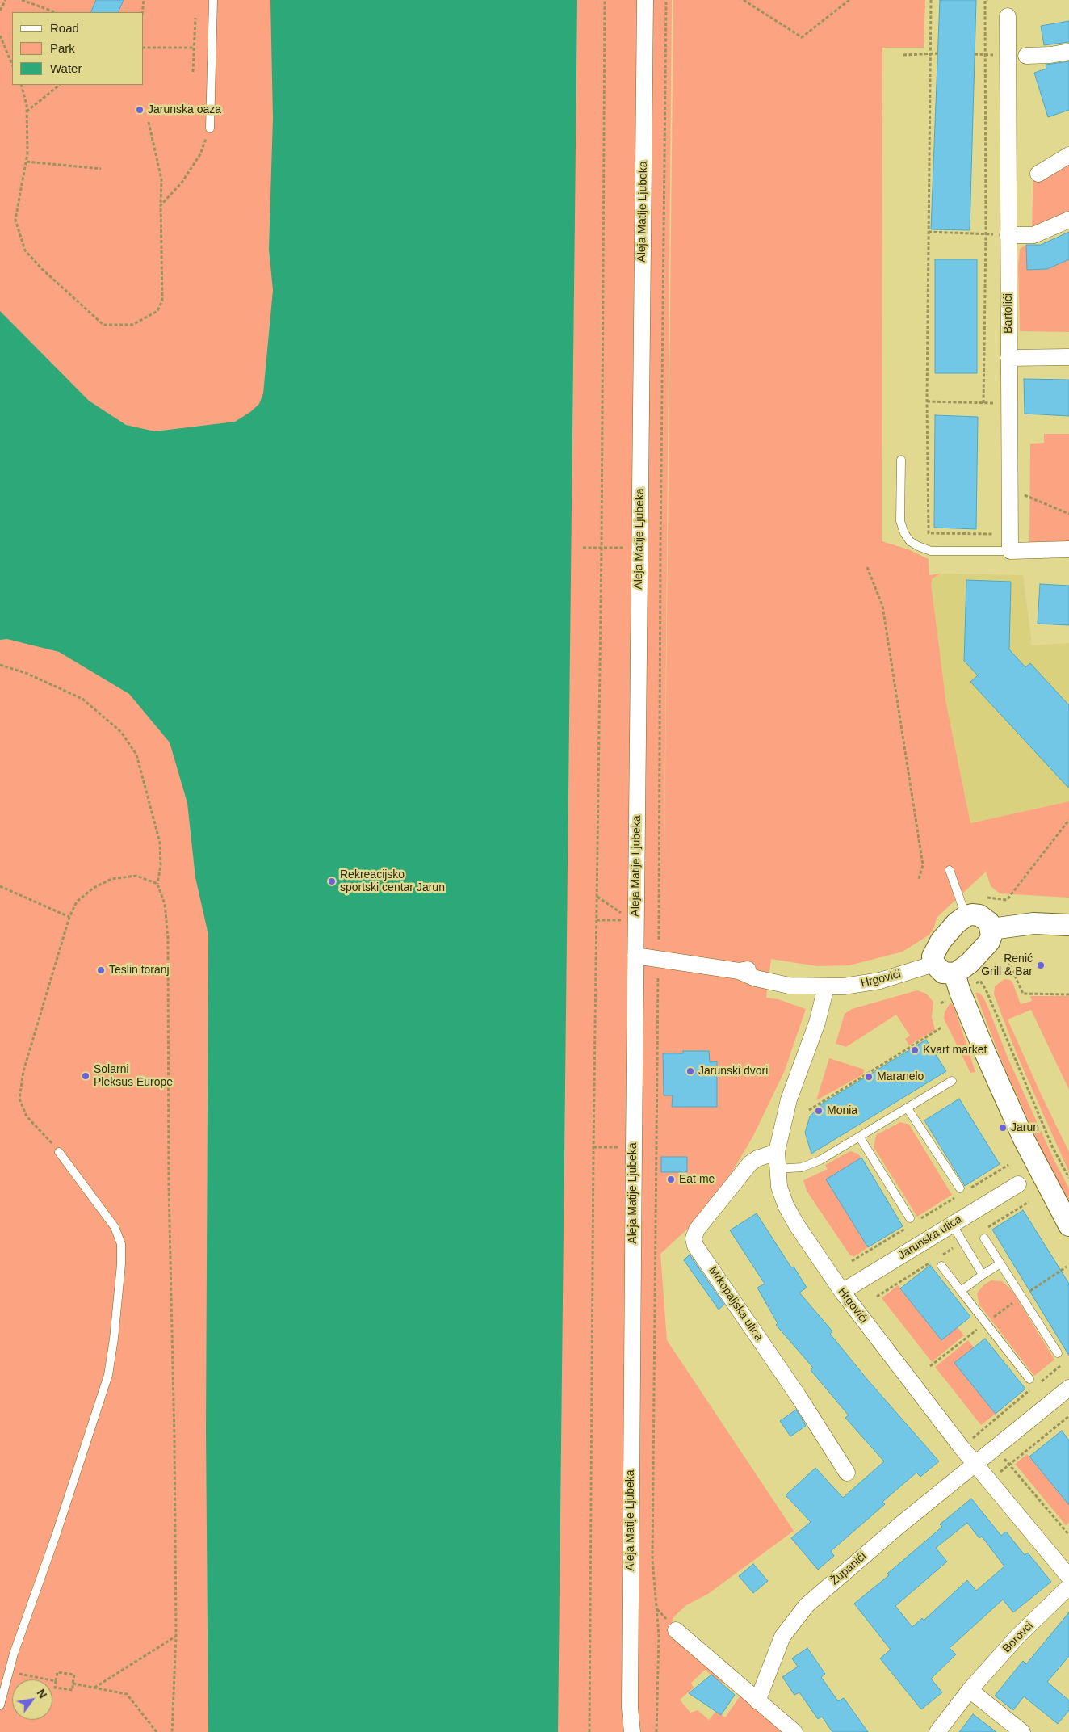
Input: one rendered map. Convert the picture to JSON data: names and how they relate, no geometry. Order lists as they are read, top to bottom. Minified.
{"streets":{"street":["Aleja Matije Ljubeka","Bartolići","Hrgovići","Jarunska ulica","Mrkopaljska ulica","Županići","Borovci"]},"crossings":[["Aleja Matije Ljubeka","Hrgovići"],["Hrgovići","Jarunska ulica"],["Hrgovići","Mrkopaljska ulica"],["Hrgovići","Županići"]],"places":["Jarunska oaza","Rekreacijsko sportski centar Jarun","Renić Grill & Bar","Teslin toranj","Kvart market","Jarunski dvori","Solarni Pleksus Europe","Maranelo","Monia","Jarun","Eat me"],"legend":["Road","Park","Water"],"north":"top right"}
